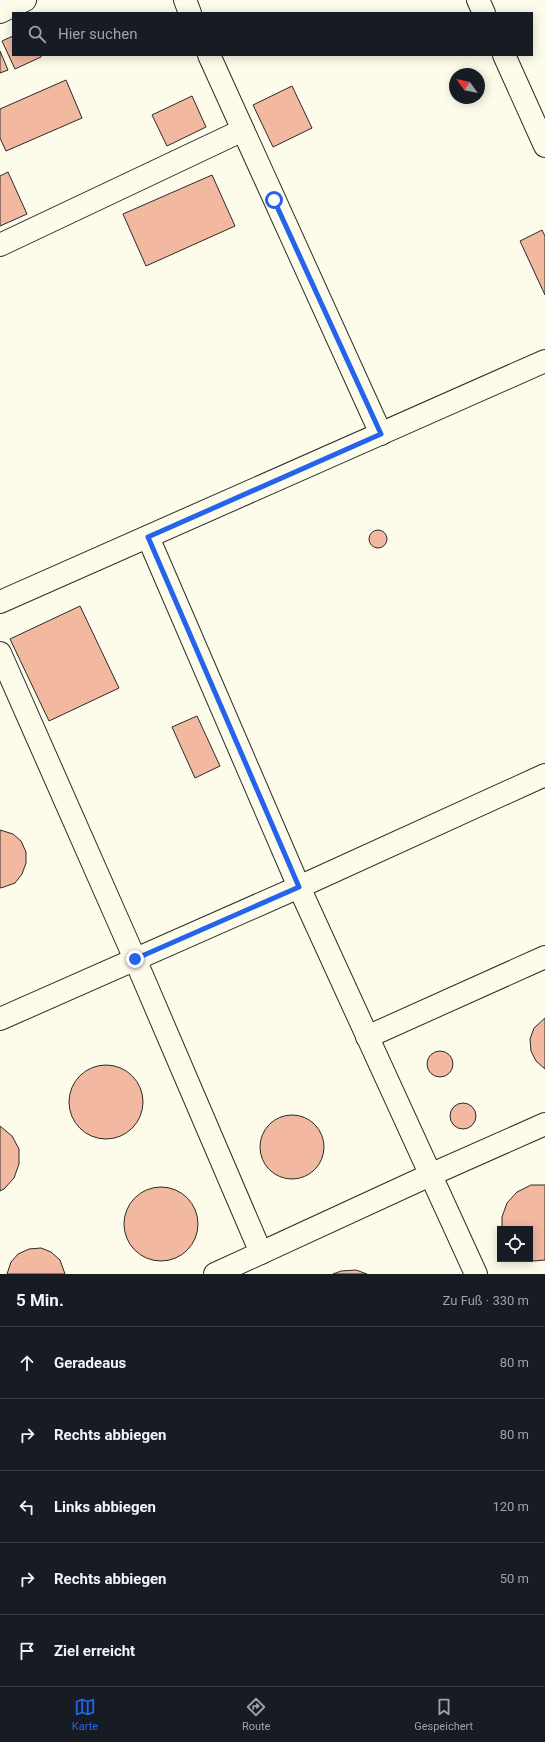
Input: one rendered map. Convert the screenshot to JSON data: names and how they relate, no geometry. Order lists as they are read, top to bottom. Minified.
{"north":"top left","page":{"search":"Hier suchen","heading":["5 Min.","Zu Fuß · 330 m"],"list":[["Geradeaus","80 m"],["Rechts abbiegen","80 m"],["Links abbiegen","120 m"],["Rechts abbiegen","50 m"],"Ziel erreicht"],"nav":["Karte","Route","Gespeichert"]}}
